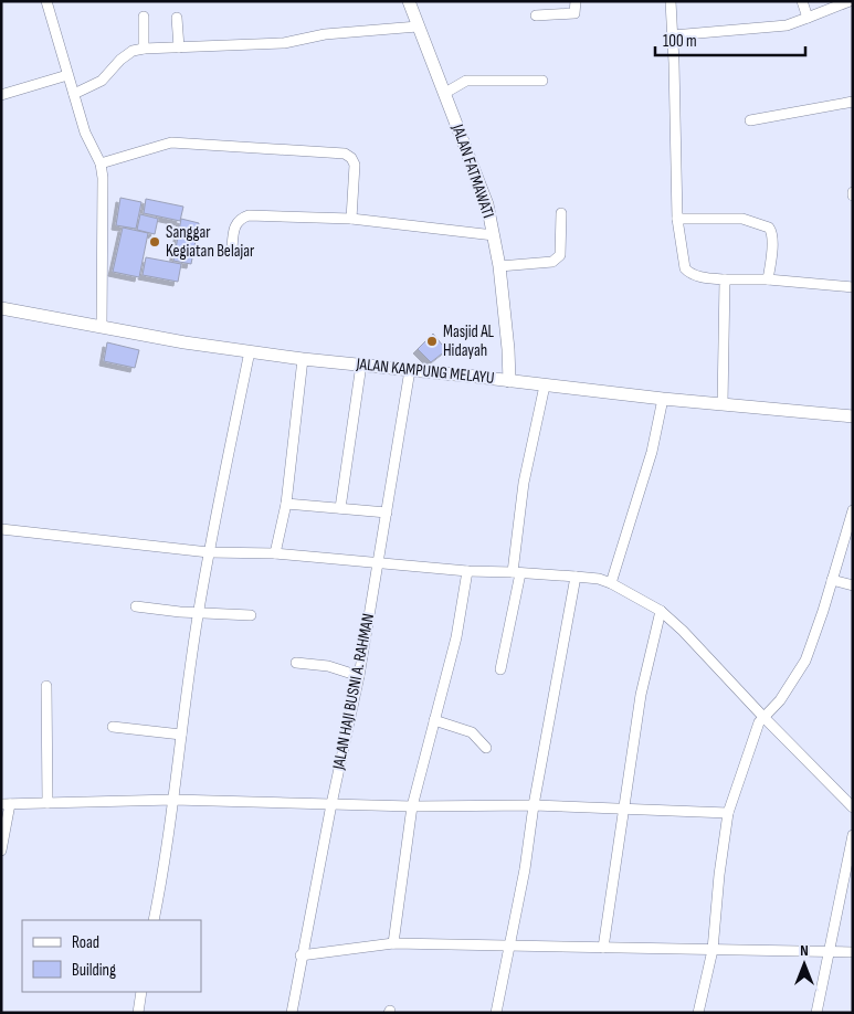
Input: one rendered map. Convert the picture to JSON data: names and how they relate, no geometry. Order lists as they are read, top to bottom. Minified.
{"streets":{"main road":["JALAN FATMAWATI","JALAN KAMPUNG MELAYU"],"street":["JALAN HAJI BUSNI A. RAHMAN"]},"crossings":[["JALAN FATMAWATI","JALAN KAMPUNG MELAYU"],["JALAN KAMPUNG MELAYU","JALAN HAJI BUSNI A. RAHMAN"]],"places":["Sanggar Kegiatan Belajar","Masjid AL Hidayah"],"legend":["Road","Building"],"scale_bar":"100 m","north":"top"}
